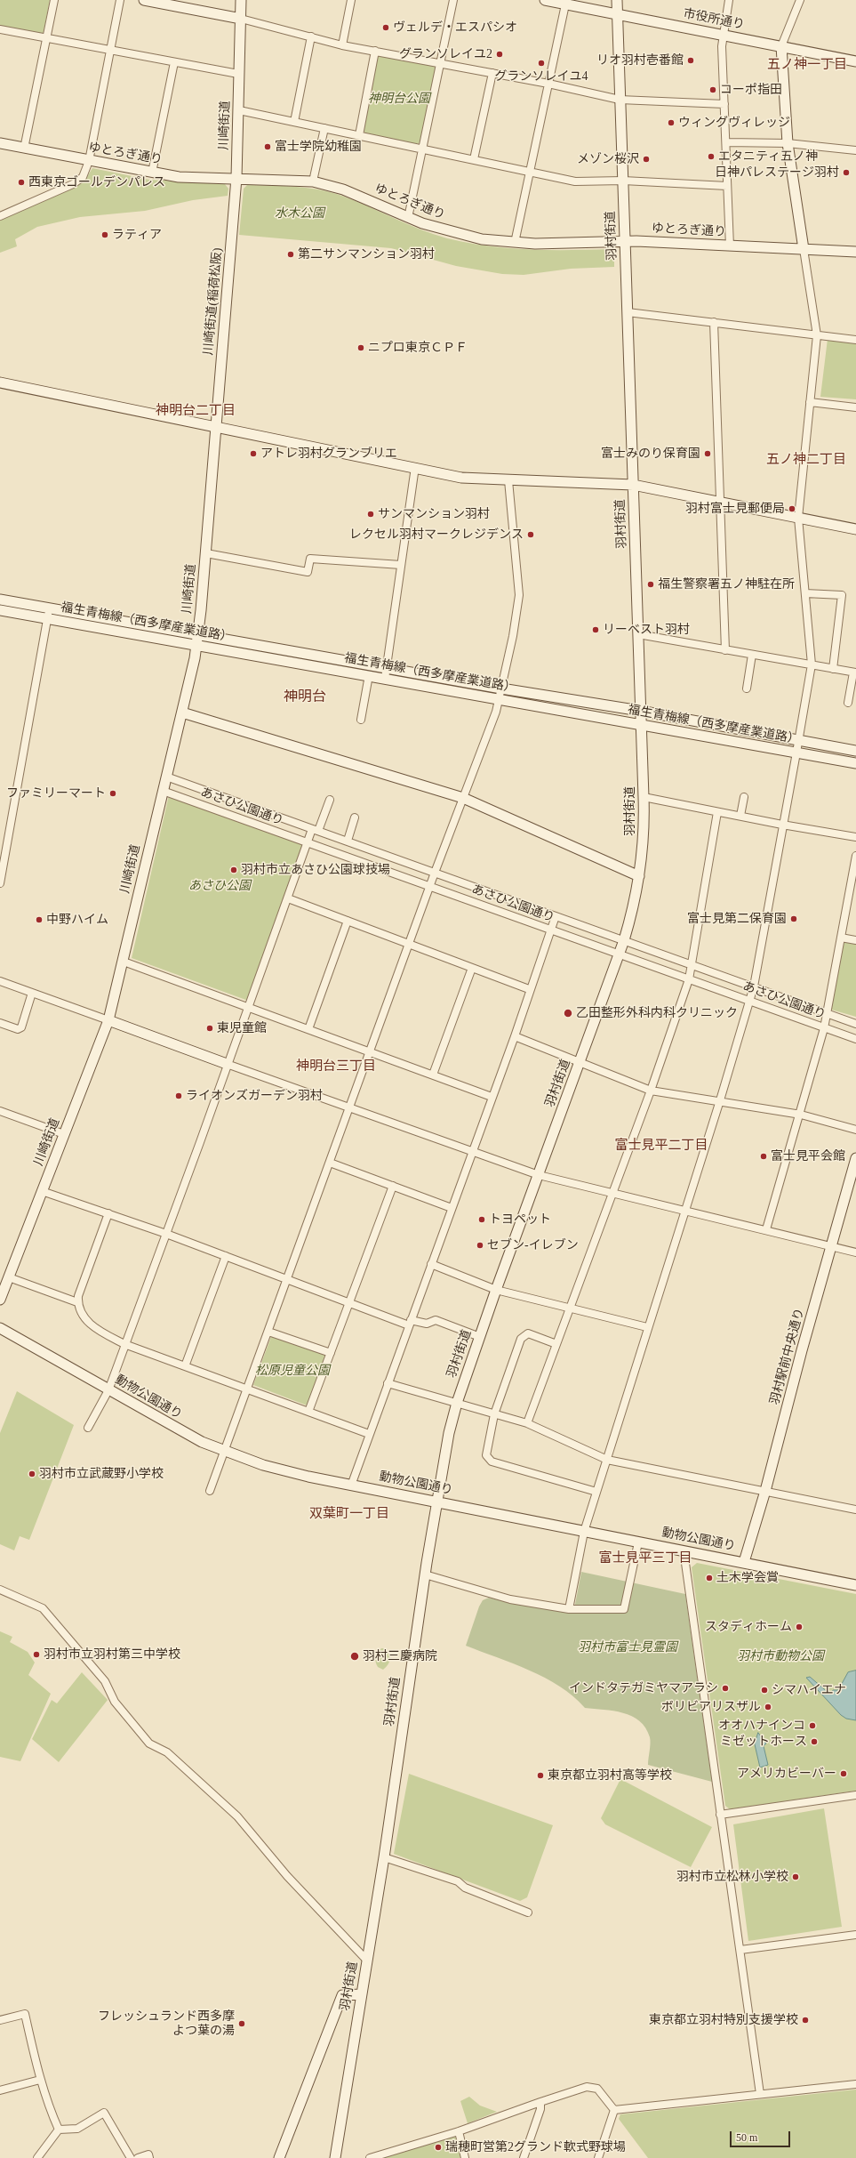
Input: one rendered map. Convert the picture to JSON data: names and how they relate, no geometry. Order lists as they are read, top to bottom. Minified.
{"streets":{"street":["市役所通り","川崎街道","ゆとろぎ通り","羽村街道","川崎街道(稲荷松阪)","福生青梅線（西多摩産業道路）","あさひ公園通り","羽村駅前中央通り","動物公園通り"]},"crossings":[["市役所通り","羽村街道"],["川崎街道","ゆとろぎ通り"],["川崎街道","川崎街道(稲荷松阪)"],["川崎街道","福生青梅線（西多摩産業道路）"],["川崎街道","あさひ公園通り"],["ゆとろぎ通り","羽村街道"],["ゆとろぎ通り","川崎街道(稲荷松阪)"],["羽村街道","福生青梅線（西多摩産業道路）"],["羽村街道","あさひ公園通り"],["羽村街道","動物公園通り"],["羽村駅前中央通り","動物公園通り"]],"districts":["五ノ神一丁目","神明台二丁目","五ノ神二丁目","神明台","神明台三丁目","富士見平二丁目","双葉町一丁目","富士見平三丁目"],"parks":["神明台公園","水木公園","あさひ公園","松原児童公園","羽村市富士見霊園","羽村市動物公園"],"places":["ヴェルデ・エスパシオ","グランソレイユ2","リオ羽村壱番館","グランソレイユ4","コーポ指田","ウィングヴィレッジ","富士学院幼稚園","エタニティ五ノ神","メゾン桜沢","日神パレステージ羽村","西東京ゴールデンパレス","ラティア","第二サンマンション羽村","ニプロ東京ＣＰＦ","アトレ羽村グランブリエ","富士みのり保育園","羽村富士見郵便局","サンマンション羽村","レクセル羽村マークレジデンス","福生警察署五ノ神駐在所","リーベスト羽村","ファミリーマート","羽村市立あさひ公園球技場","富士見第二保育園","中野ハイム","乙田整形外科内科クリニック","東児童館","ライオンズガーデン羽村","富士見平会館","トヨペット","セブン-イレブン","羽村市立武蔵野小学校","土木学会賞","スタディホーム","羽村市立羽村第三中学校","羽村三慶病院","インドタテガミヤマアラシ","シマハイエナ","ボリビアリスザル","オオハナインコ","ミゼットホース","アメリカビーバー","東京都立羽村高等学校","羽村市立松林小学校","東京都立羽村特別支援学校","フレッシュランド西多摩 よつ葉の湯","瑞穂町営第2グランド軟式野球場"],"scale_bar":"50 m"}
